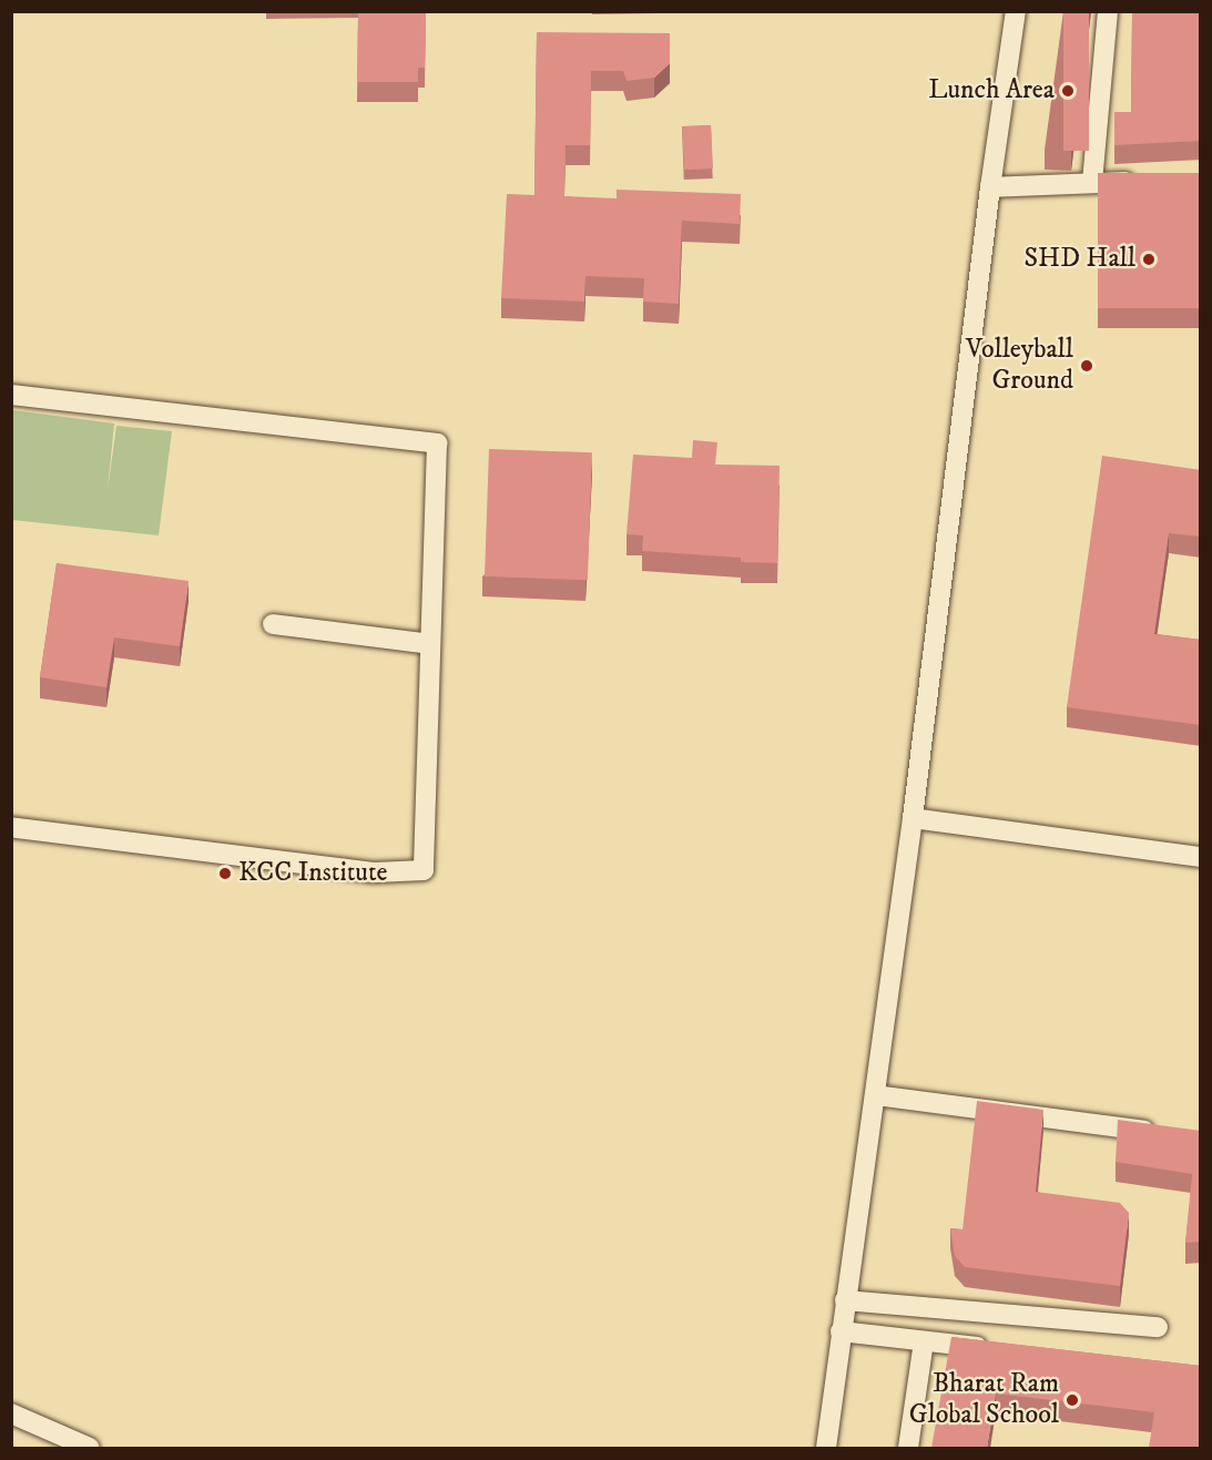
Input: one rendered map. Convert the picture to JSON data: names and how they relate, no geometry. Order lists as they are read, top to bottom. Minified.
{"places":["Lunch Area","SHD Hall","Volleyball Ground","KCC Institute","Bharat Ram Global School"]}
